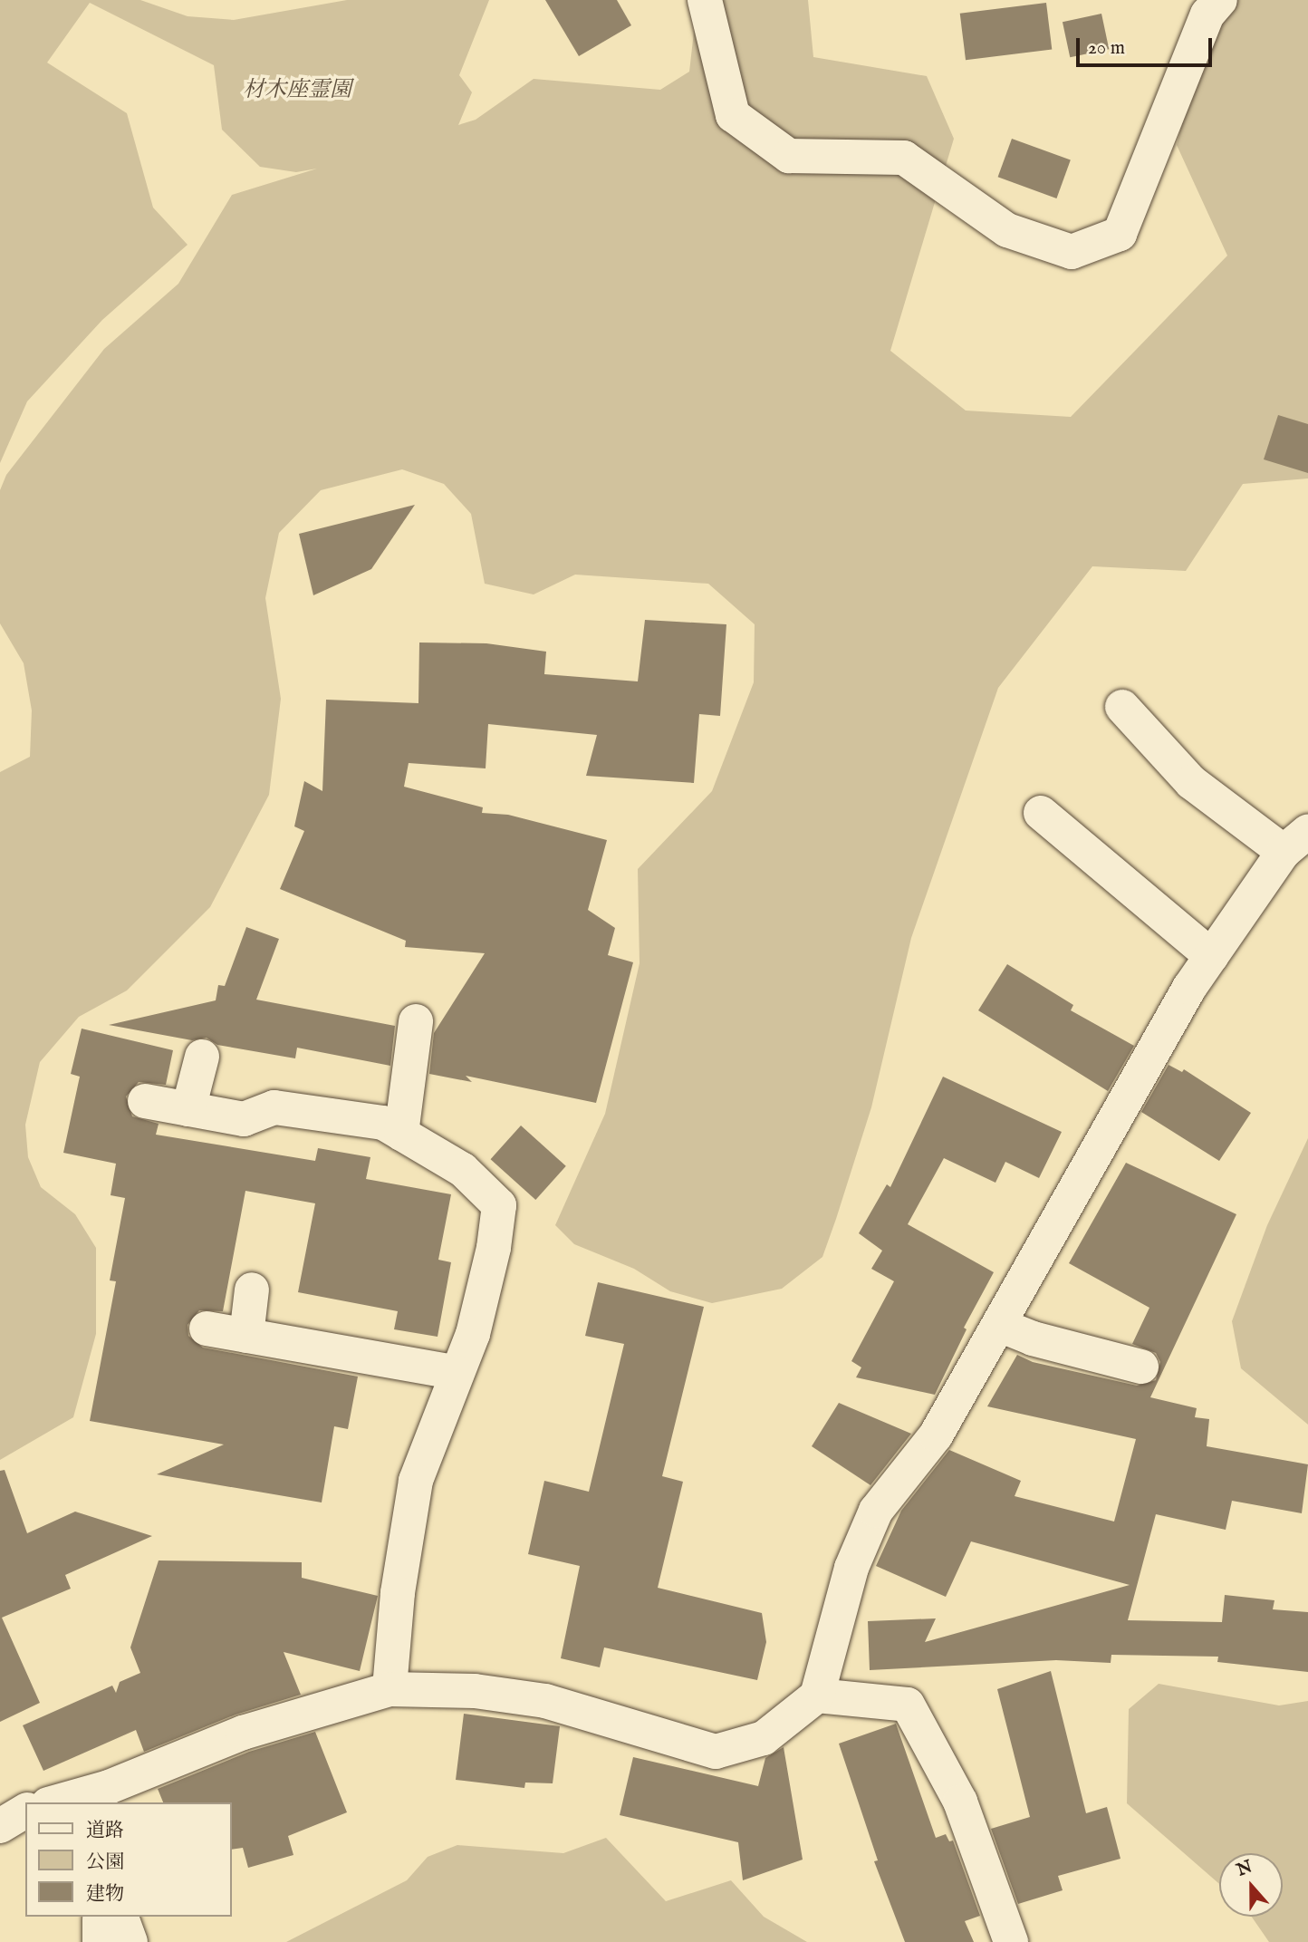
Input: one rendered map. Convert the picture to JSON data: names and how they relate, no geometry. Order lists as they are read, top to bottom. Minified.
{"parks":["材木座霊園"],"legend":["道路","公園","建物"],"scale_bar":"20 m","north":"top"}
